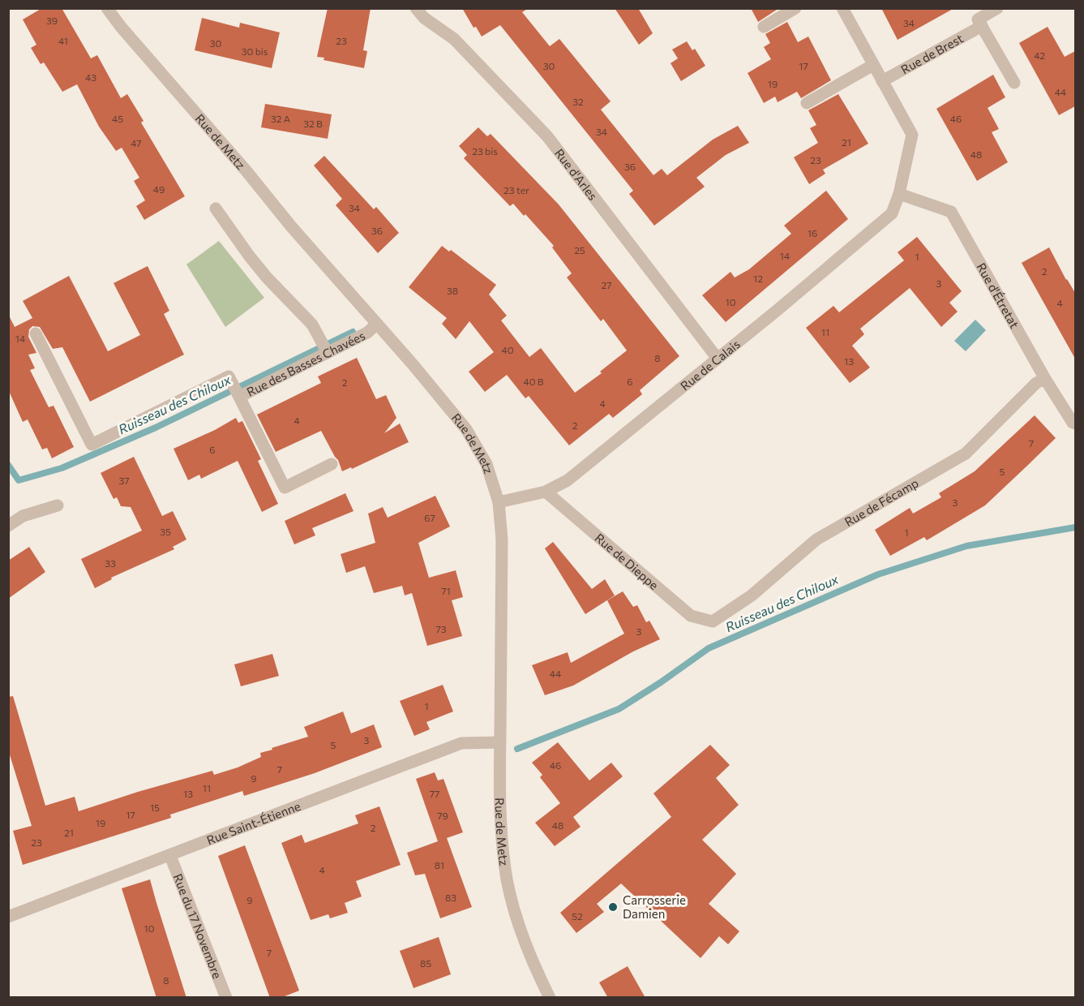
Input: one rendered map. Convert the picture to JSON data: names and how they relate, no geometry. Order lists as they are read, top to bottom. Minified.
{"streets":{"street":["Rue de Brest","Rue de Metz","Rue d'Arles","Rue d'Étretat","Rue des Basses Chavées","Rue de Calais","Rue de Fécamp","Rue de Dieppe","Rue Saint-Étienne","Rue du 17 Novembre"]},"crossings":[["Rue de Metz","Rue des Basses Chavées"],["Rue de Metz","Rue de Calais"],["Rue de Metz","Rue Saint-Étienne"],["Rue d'Arles","Rue de Calais"],["Rue d'Étretat","Rue de Calais"],["Rue d'Étretat","Rue de Fécamp"],["Rue de Calais","Rue de Dieppe"],["Rue de Fécamp","Rue de Dieppe"],["Rue Saint-Étienne","Rue du 17 Novembre"]],"water":["Ruisseau des Chiloux"],"places":["Carrosserie Damien"],"house_numbers":["39","34","41","23","30","30 bis","42","30","17","43","19","44","32","45","32 A","46","32 B","34","21","47","23 bis","48","23","36","49","23 ter","34","36","16","25","14","1","2","12","3","27","38","10","4","11","14","40","8","13","40 B","6","2","4","4","2","7","6","5","37","3","67","35","1","33","71","73","3","44","1","3","5","46","7","9","11","13","77","15","17","79","19","48","2","21","23","81","4","83","9","52","10","7","85","8"]}
